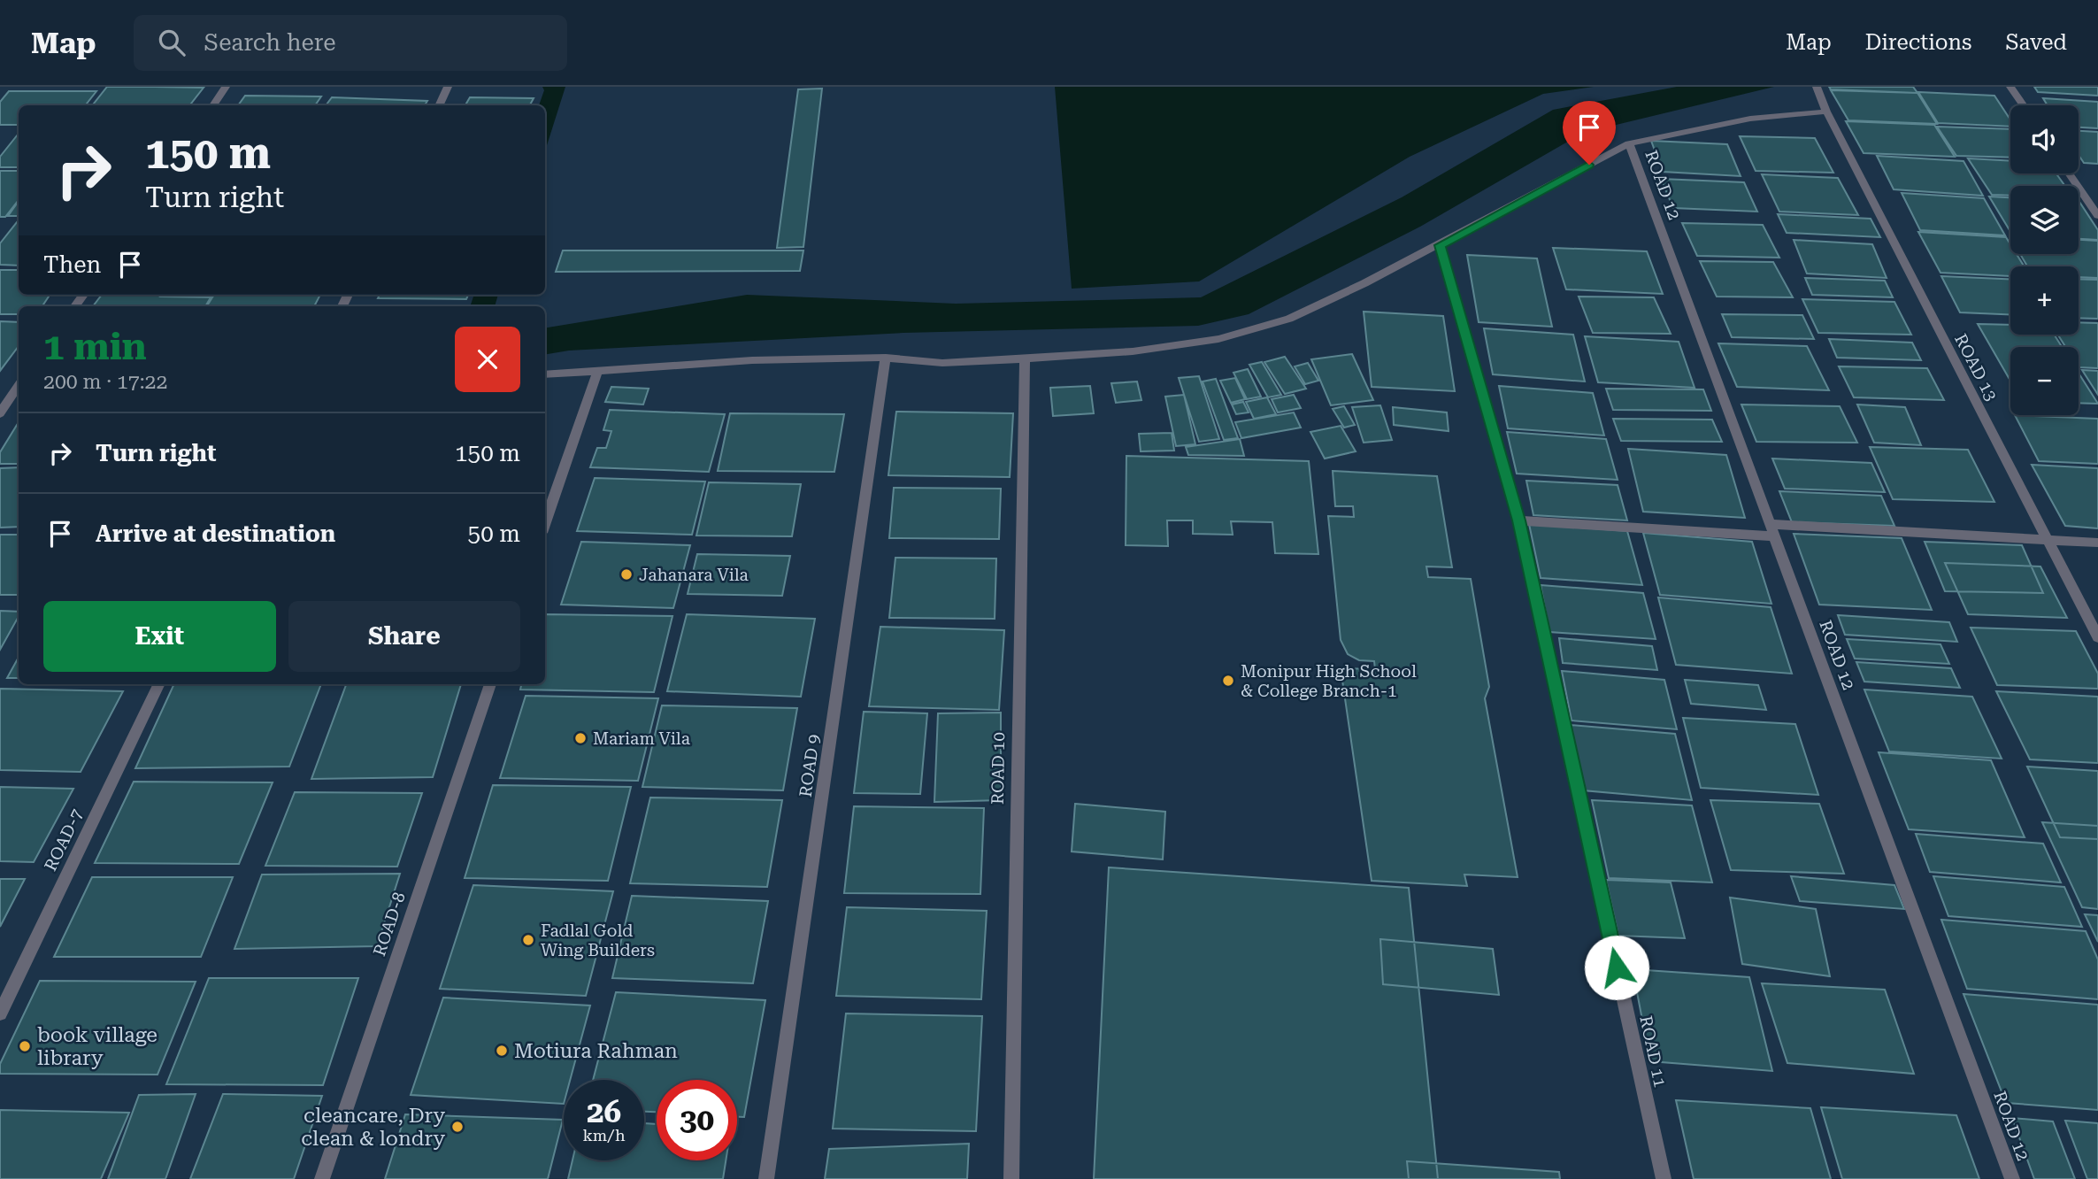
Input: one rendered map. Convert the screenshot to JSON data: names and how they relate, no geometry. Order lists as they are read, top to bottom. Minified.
{"streets":{"street":["ROAD 12","ROAD 13","ROAD 9","ROAD 10","ROAD-7","ROAD-8","ROAD 11"]},"places":["Jahanara Vila","Monipur High School & College Branch-1","Mariam Vila","Fadlal Gold Wing Builders","book village library","Motiura Rahman","cleancare, Dry clean & londry"],"page":{"header":"Map","search":"Search here","nav":["Map","Directions","Saved"],"map_buttons":["+","−"],"turn":["150 m","Turn right"],"then":"Then","heading":["1 min","200 m · 17:22"],"list":[{"name":"Turn right","value":"150 m"},{"name":"Arrive at destination","value":"50 m"}],"buttons":["Exit","Share"],"speed":"26 km/h","limit":"30"}}
